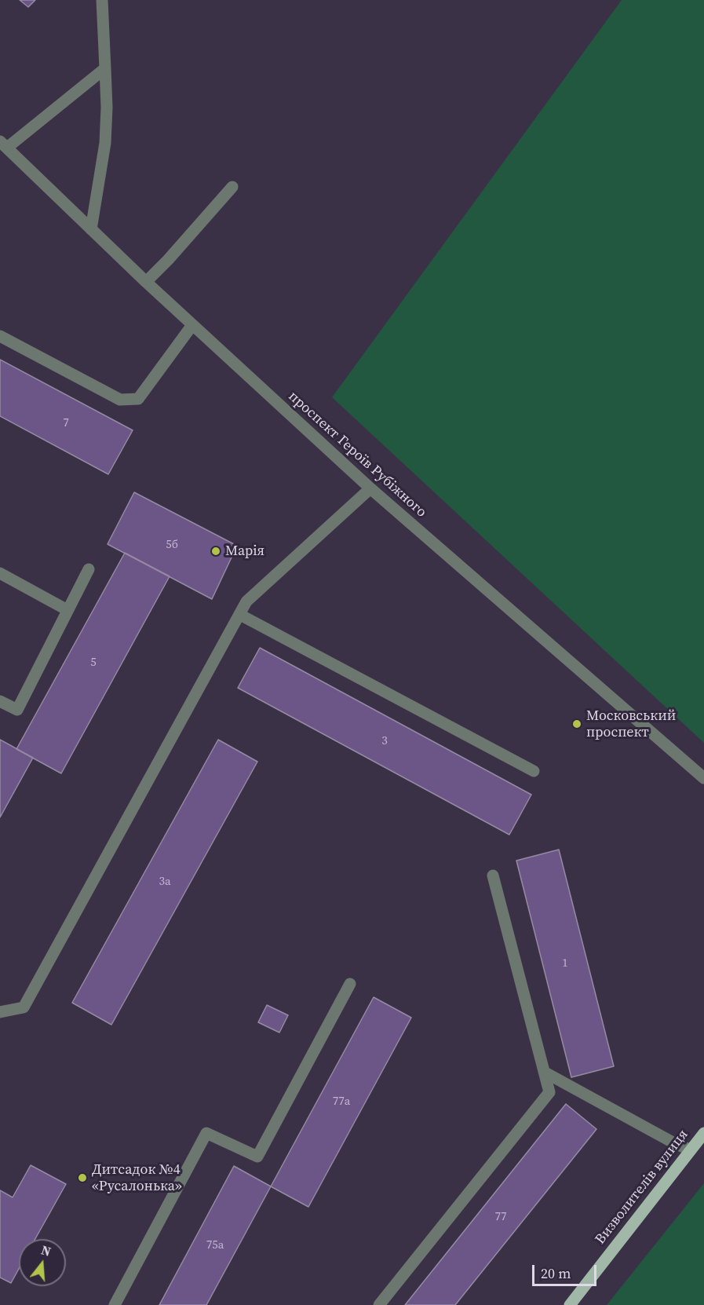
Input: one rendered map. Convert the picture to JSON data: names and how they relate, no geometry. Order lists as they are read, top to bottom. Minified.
{"streets":{"main road":["Визволителів вулиця"],"street":["проспект Героїв Рубіжного"]},"places":["Марія","Московський проспект","Дитсадок №4 «Русалонька»"],"house_numbers":["7","5б","5","3","3а","1","77а","77","75а"],"scale_bar":"20 m","north":"top"}
